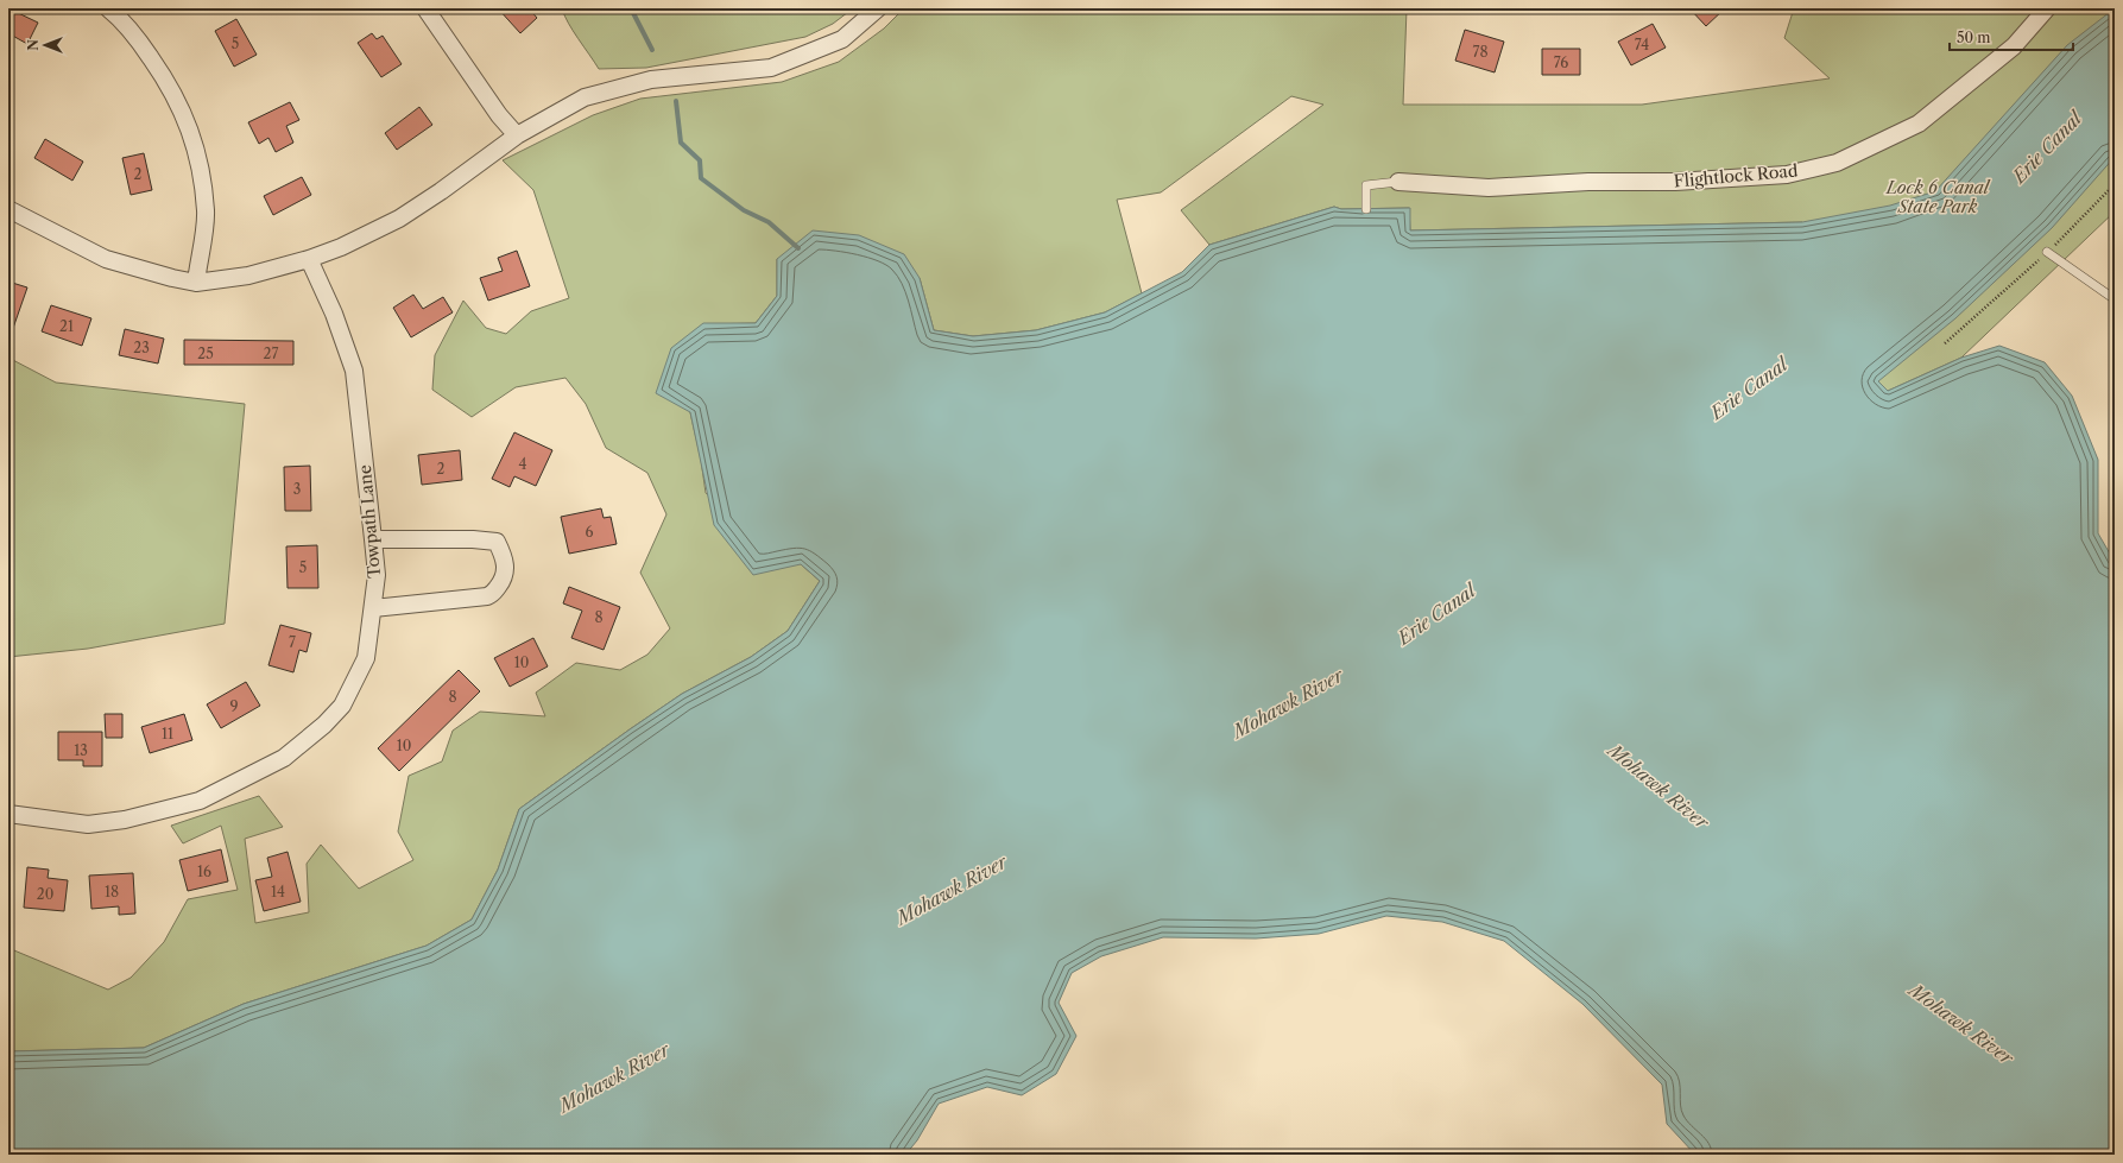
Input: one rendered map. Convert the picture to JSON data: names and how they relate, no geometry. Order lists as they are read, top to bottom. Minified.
{"streets":{"street":["Flightlock Road","Towpath Lane"]},"water":["Erie Canal","Mohawk River"],"parks":["Lock 6 Canal State Park"],"house_numbers":["5","74","78","76","2","21","23","25","27","4","2","3","6","5","8","7","10","8","9","11","10","13","16","18","14","20"],"scale_bar":"50 m","north":"left"}
